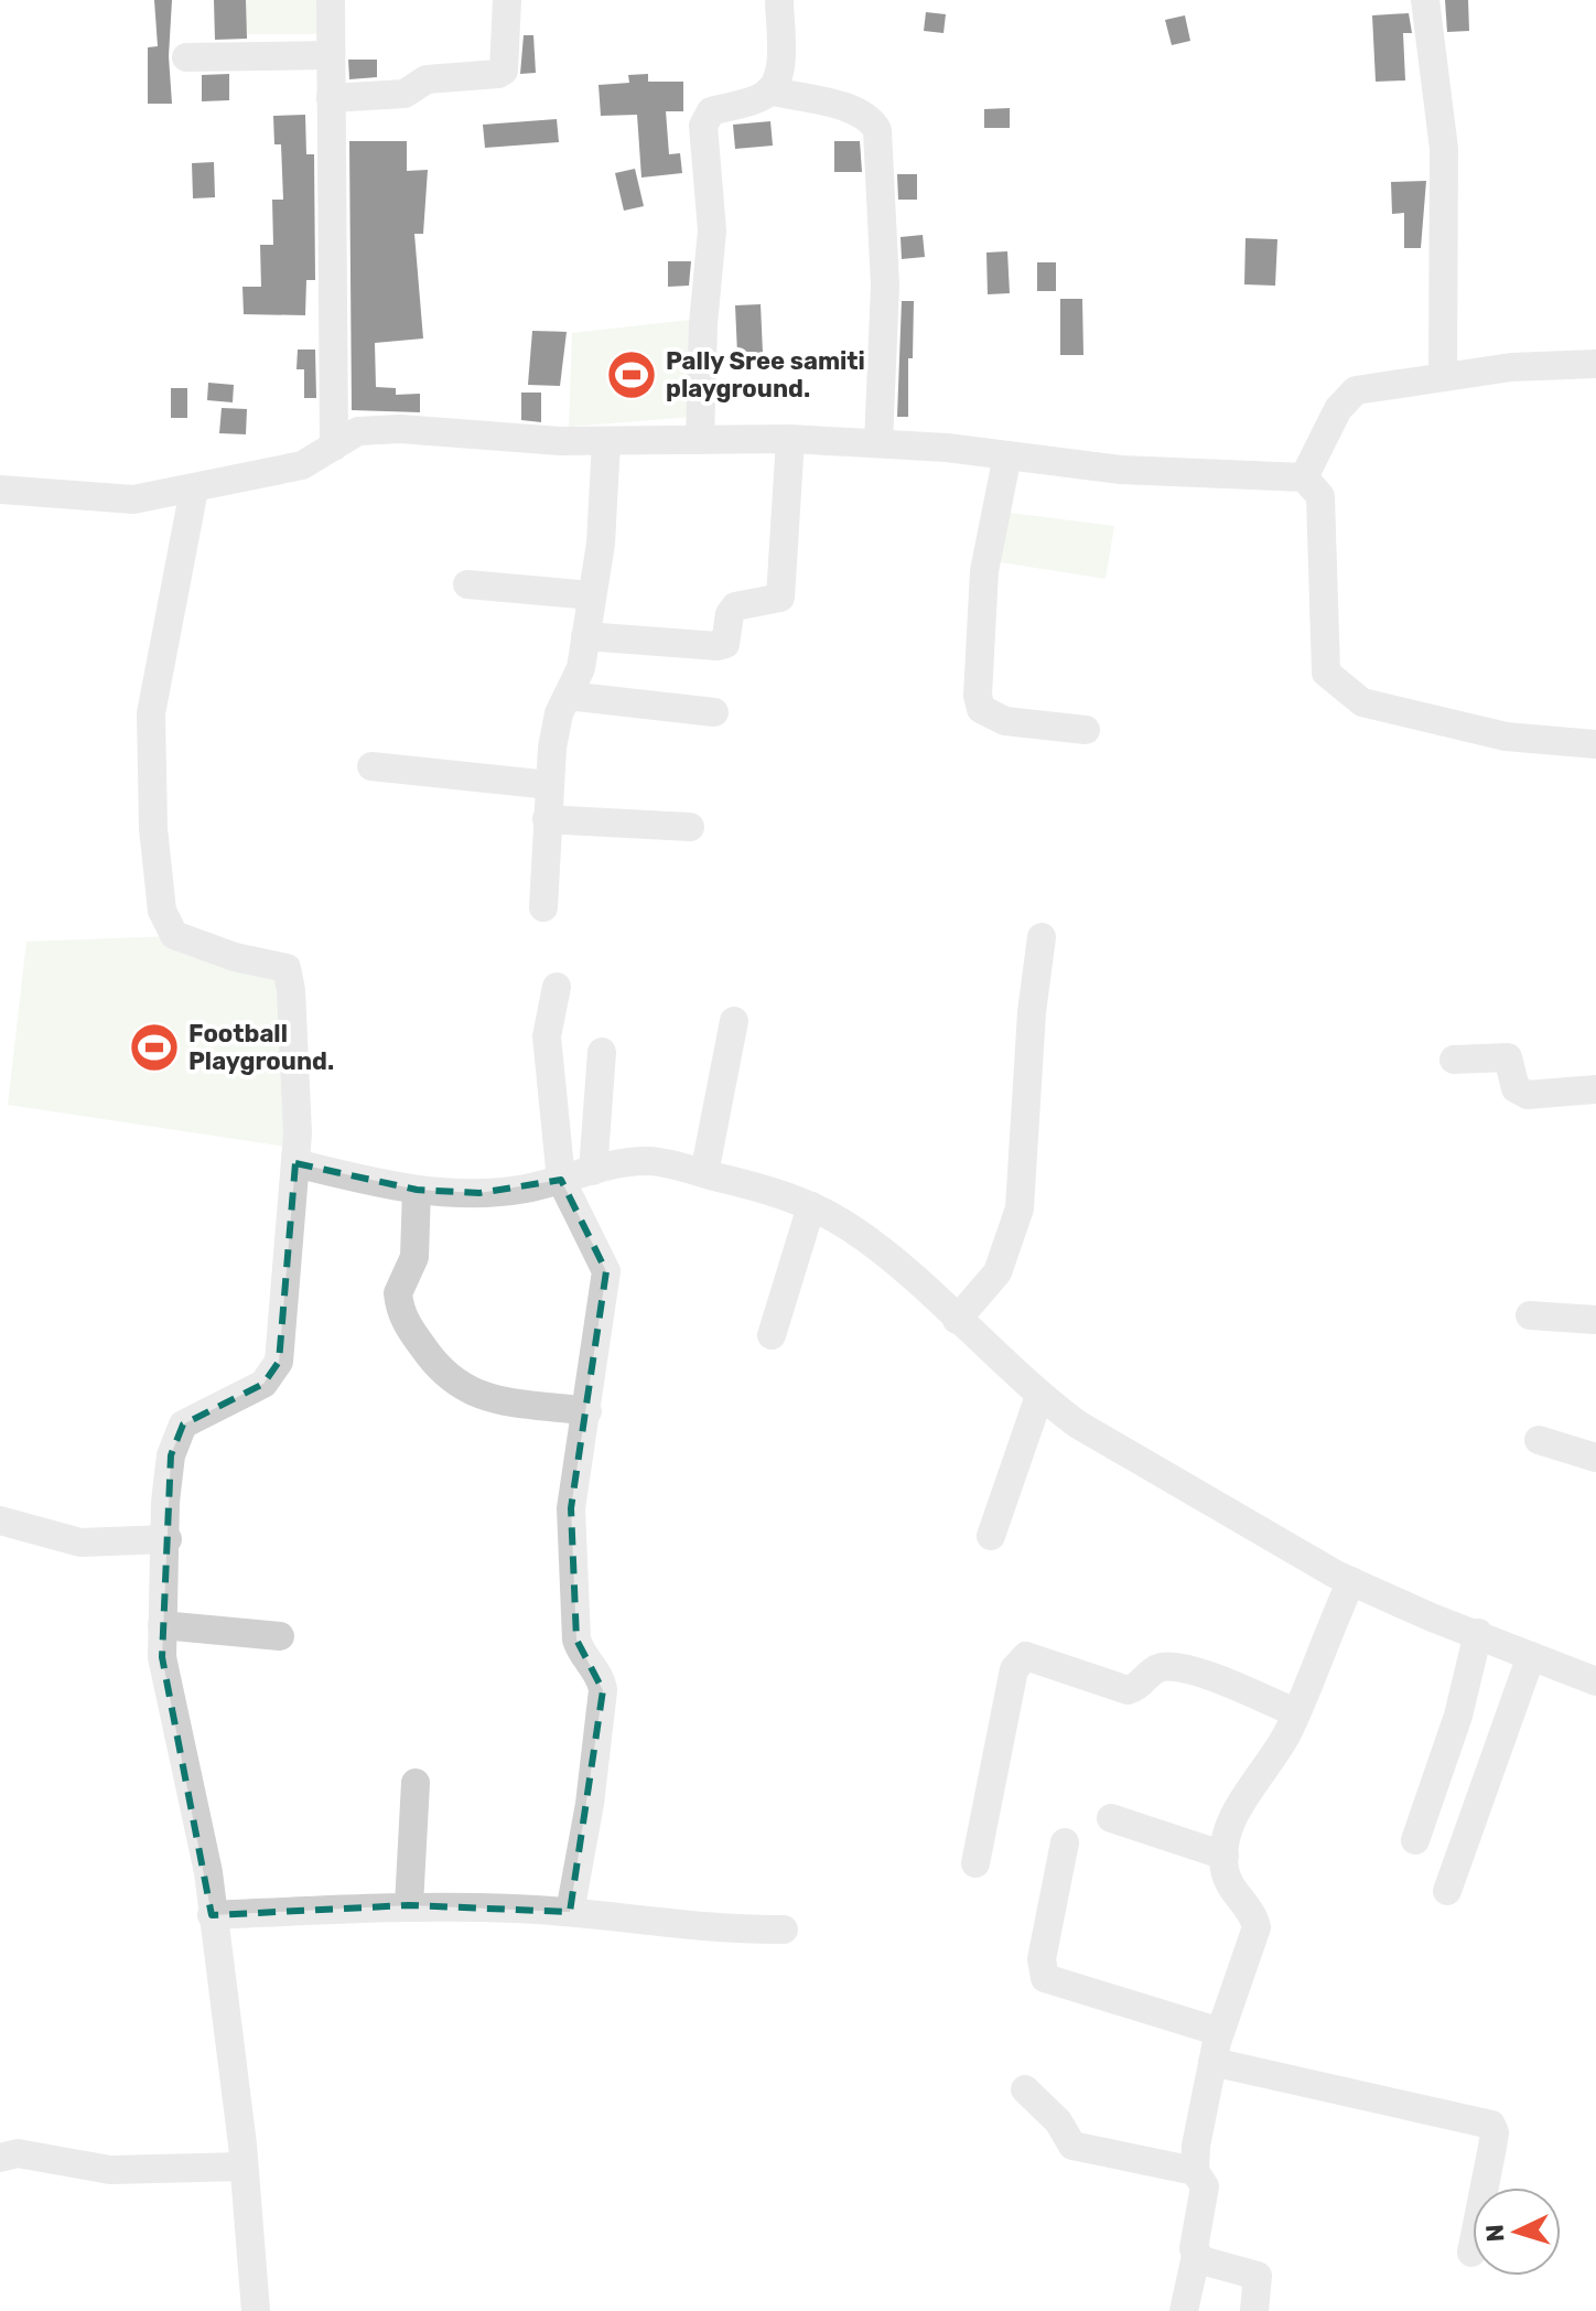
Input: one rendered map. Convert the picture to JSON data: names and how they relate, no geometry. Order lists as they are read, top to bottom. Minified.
{"places":{"sports":["Pally Sree samiti playground.","Football Playground."]},"north":"left"}
